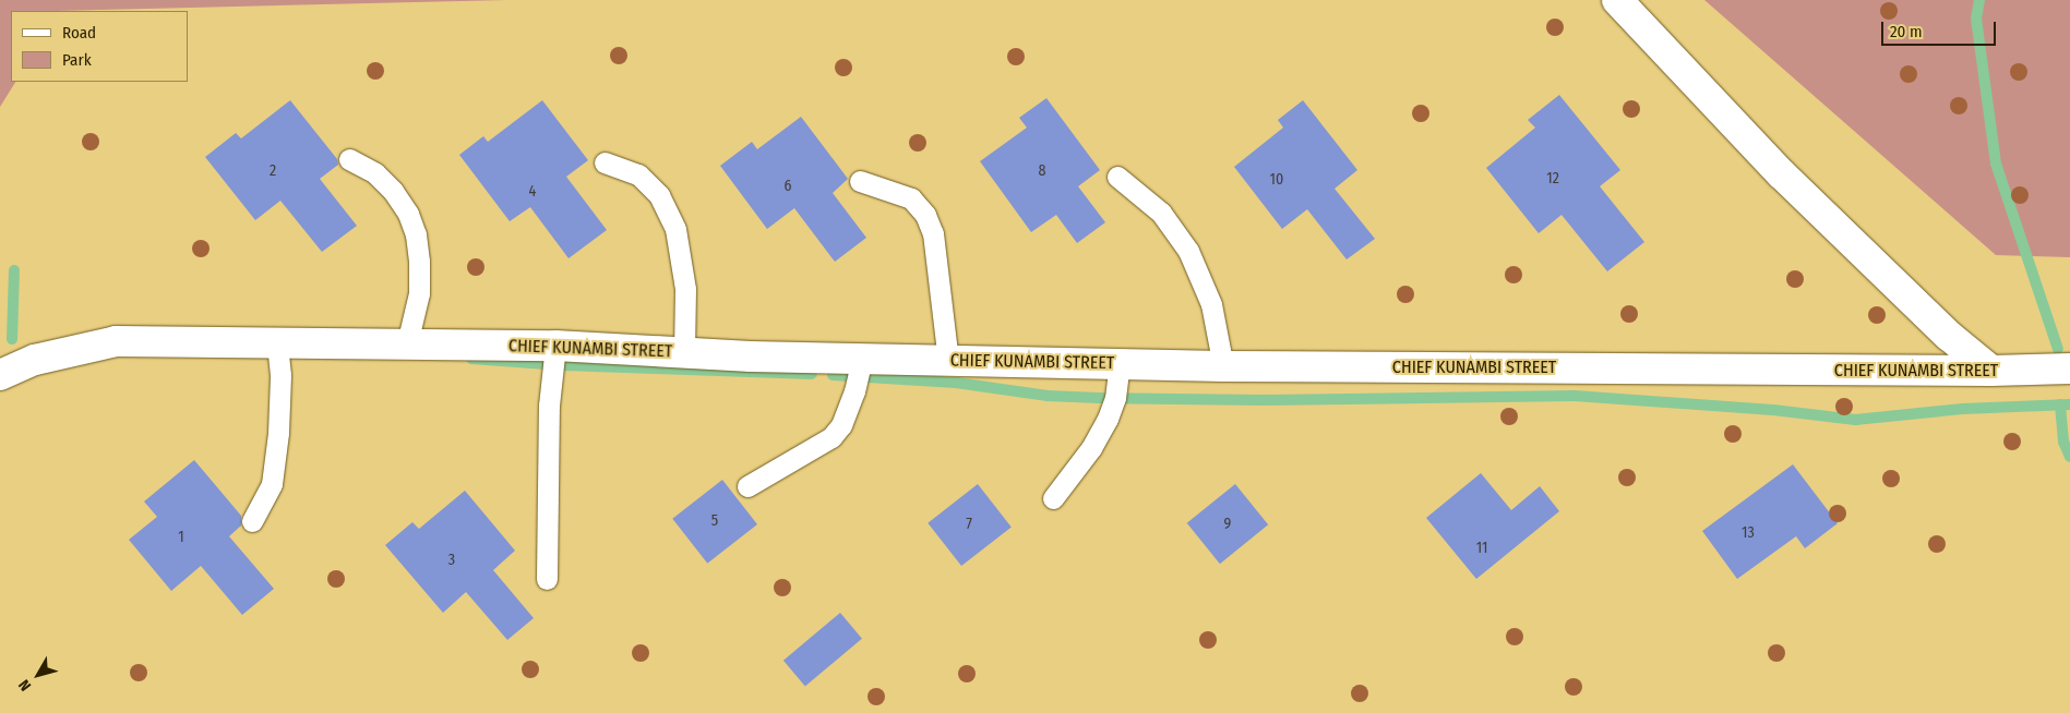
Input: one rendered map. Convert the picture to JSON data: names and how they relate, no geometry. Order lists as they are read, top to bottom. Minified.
{"streets":{"street":["CHIEF KUNAMBI STREET"]},"house_numbers":["2","8","12","10","6","4","5","7","9","13","1","11","3"],"legend":["Road","Park"],"scale_bar":"20 m","north":"bottom left"}
